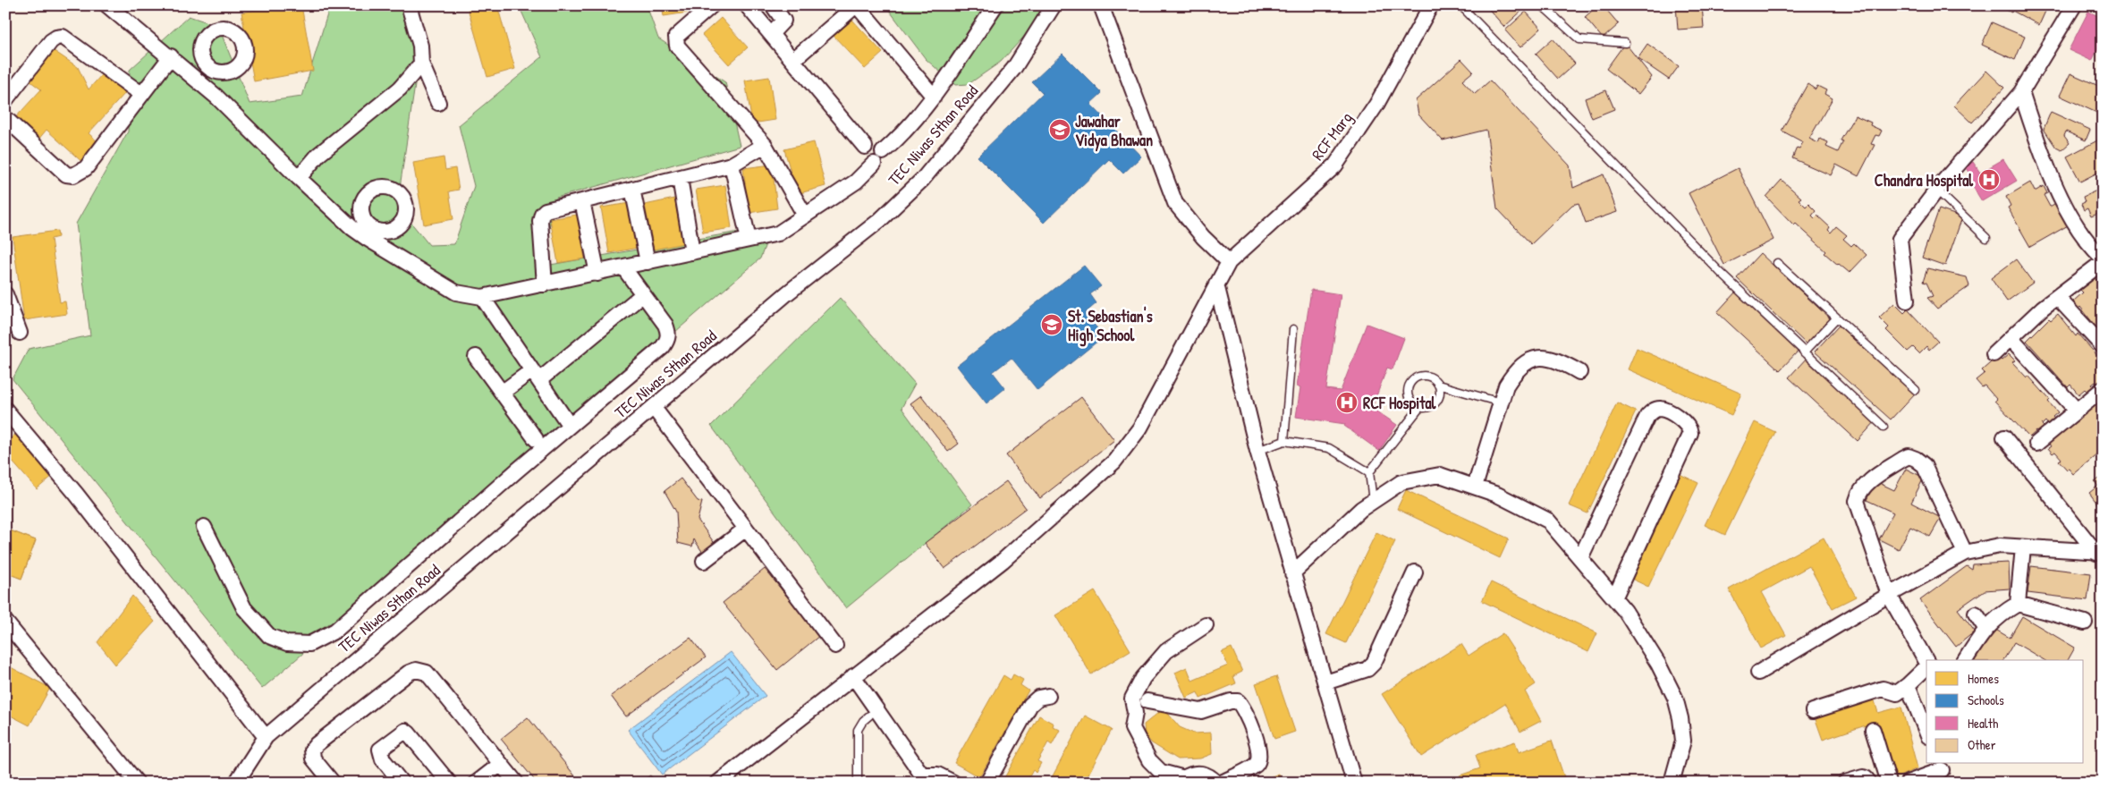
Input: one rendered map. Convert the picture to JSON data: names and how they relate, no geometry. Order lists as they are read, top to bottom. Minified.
{"streets":{"street":["TEC Niwas Sthan Road","RCF Marg"]},"places":{"school or university":["Jawahar Vidya Bhawan","St. Sebastian's High School"],"hospital":["Chandra Hospital","RCF Hospital"]},"legend":["Homes","Schools","Health","Other"]}
